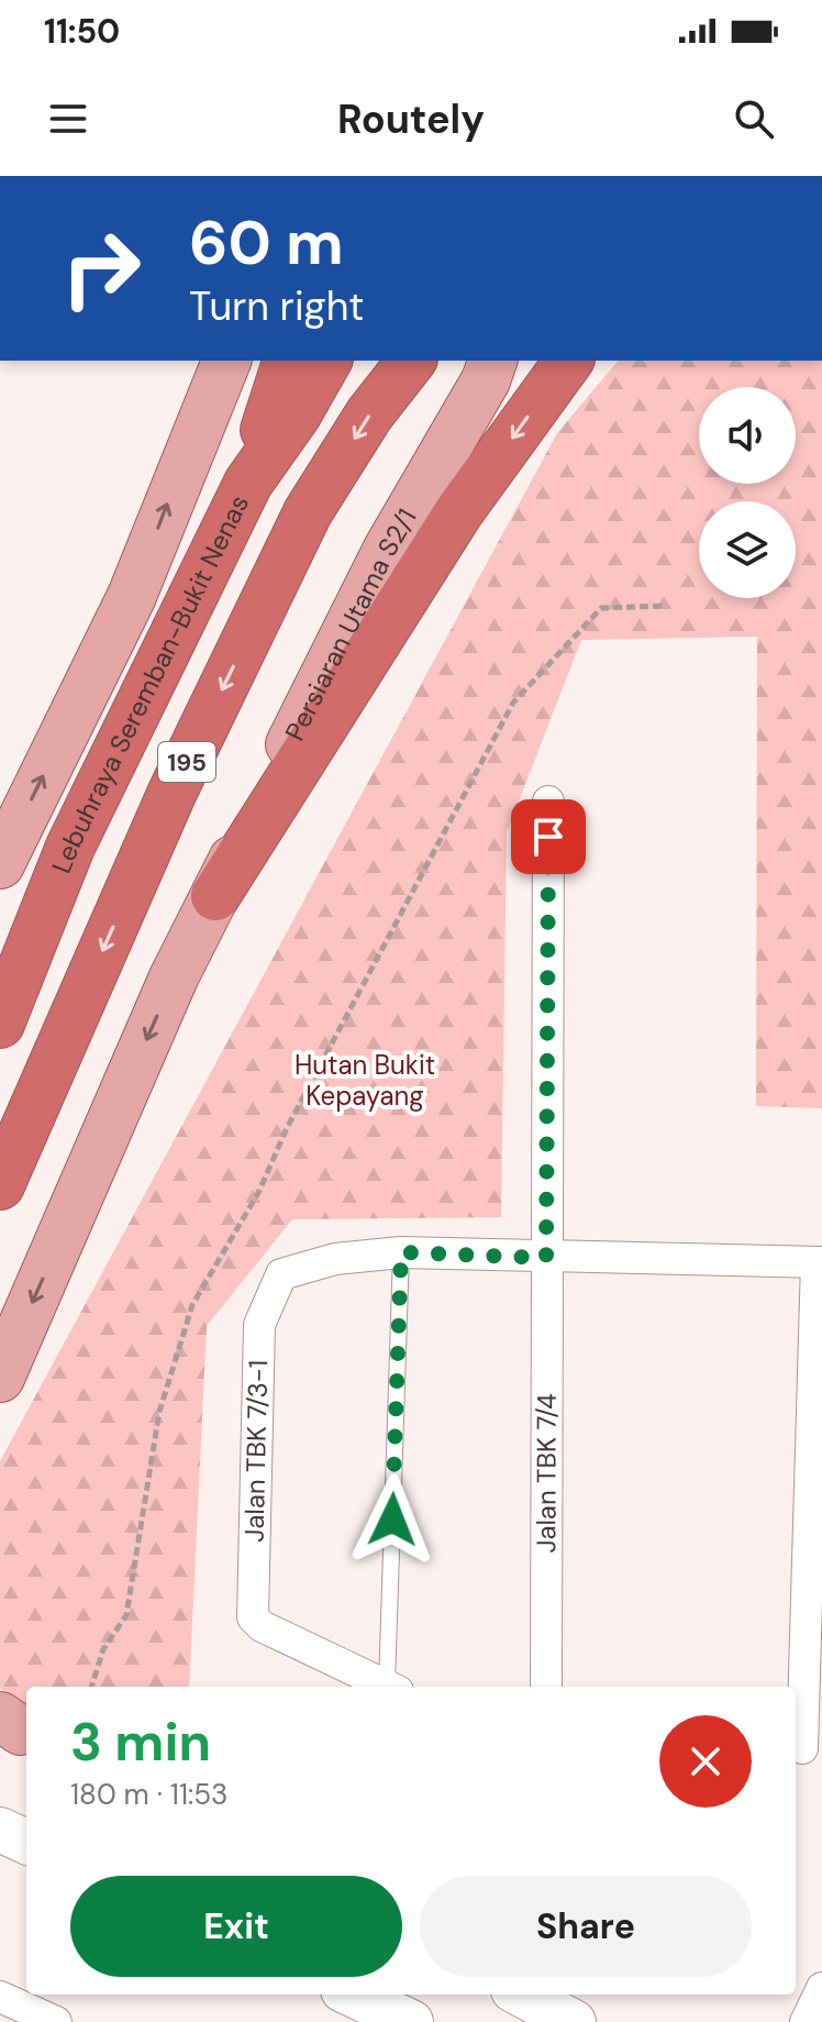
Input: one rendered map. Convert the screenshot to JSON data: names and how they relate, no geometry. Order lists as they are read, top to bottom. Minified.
{"streets":{"highway":["Lebuhraya Seremban-Bukit Nenas","195"],"main road":["Persiaran Utama S2/1"],"street":["Jalan TBK 7/3-1","Jalan TBK 7/4"]},"one_way":["Persiaran Utama S2/1"],"parks":["Hutan Bukit Kepayang"],"page":{"status":"11:50","header":"Routely","turn":["60 m","Turn right"],"heading":["3 min","180 m · 11:53"],"buttons":["Exit","Share"]}}
